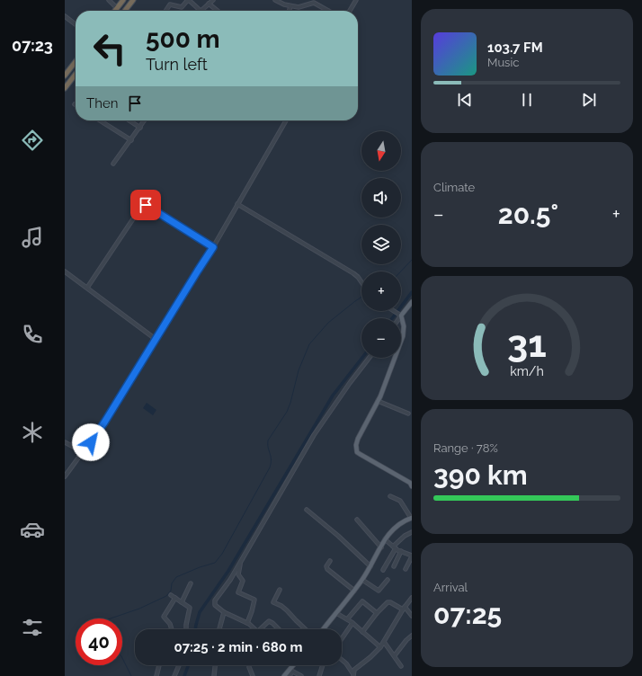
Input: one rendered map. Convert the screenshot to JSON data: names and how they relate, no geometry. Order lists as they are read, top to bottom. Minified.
{"north":"bottom","page":{"tabs":"07:23","turn":["500 m","Turn left"],"song":["103.7 FM","Music"],"then":"Then","map_buttons":["+","−"],"tile":["Climate",["Range · 78%","390 km"],["Arrival","07:25"]],"heat":["−","20.5°","+"],"limit":"40","trip":"07:25 · 2 min · 680 m","gauge":["31","km/h"]}}
